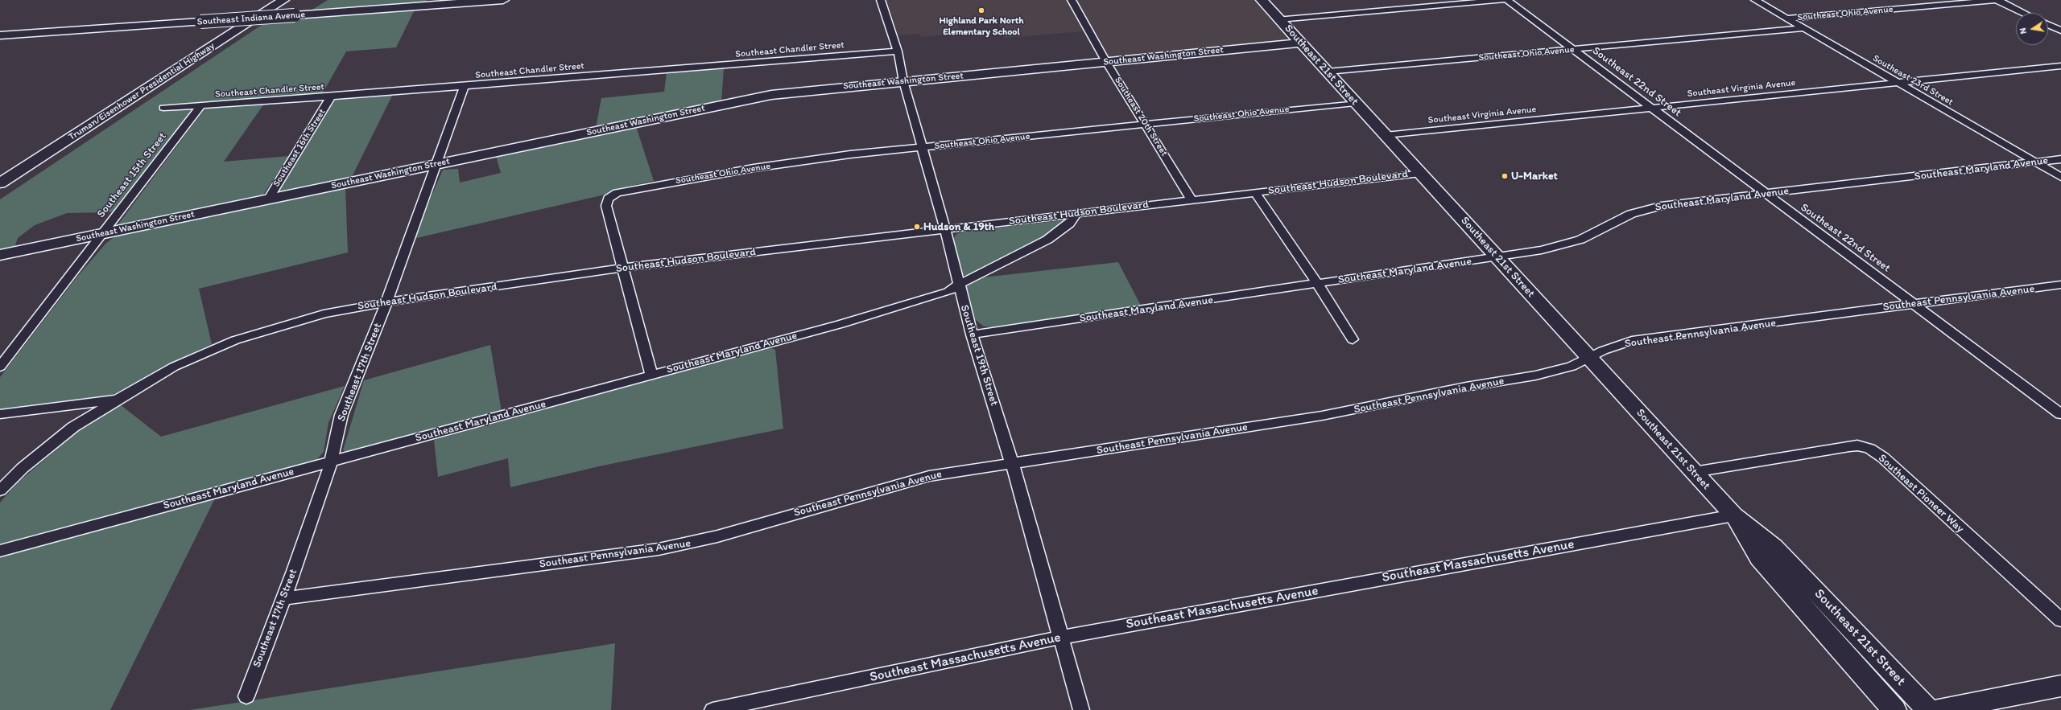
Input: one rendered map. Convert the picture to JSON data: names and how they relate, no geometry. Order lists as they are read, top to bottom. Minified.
{"streets":{"main road":["Southeast Indiana Avenue","Southeast Washington Street","Southeast 21st Street","Truman/Eisenhower Presidential Highway"],"street":["Southeast Ohio Avenue","Southeast Chandler Street","Southeast 23rd Street","Southeast 22nd Street","Southeast Virginia Avenue","Southeast 20th Street","Southeast 16th Street","Southeast Maryland Avenue","Southeast 15th Street","Southeast Hudson Boulevard","Southeast Pennsylvania Avenue","Southeast 19th Street","Southeast 17th Street","Southeast Pioneer Way","Southeast Massachusetts Avenue"]},"crossings":[["Southeast Ohio Avenue","Southeast 21st Street"],["Southeast Ohio Avenue","Southeast 23rd Street"],["Southeast Ohio Avenue","Southeast 22nd Street"],["Southeast Ohio Avenue","Southeast 20th Street"],["Southeast Ohio Avenue","Southeast Hudson Boulevard"],["Southeast Ohio Avenue","Southeast 19th Street"],["Southeast Chandler Street","Southeast 16th Street"],["Southeast Chandler Street","Southeast 15th Street"],["Southeast Chandler Street","Southeast 19th Street"],["Southeast Chandler Street","Southeast 17th Street"],["Southeast Washington Street","Southeast 21st Street"],["Southeast Washington Street","Southeast 20th Street"],["Southeast Washington Street","Southeast 16th Street"],["Southeast Washington Street","Southeast 15th Street"],["Southeast Washington Street","Southeast 19th Street"],["Southeast Washington Street","Southeast 17th Street"],["Southeast 21st Street","Southeast Virginia Avenue"],["Southeast 21st Street","Southeast Maryland Avenue"],["Southeast 21st Street","Southeast Hudson Boulevard"],["Southeast 21st Street","Southeast Pennsylvania Avenue"],["Southeast 21st Street","Southeast Pioneer Way"],["Southeast 21st Street","Southeast Massachusetts Avenue"],["Southeast 23rd Street","Southeast Virginia Avenue"],["Southeast 23rd Street","Southeast Maryland Avenue"],["Southeast 22nd Street","Southeast Virginia Avenue"],["Southeast 22nd Street","Southeast Maryland Avenue"],["Southeast 22nd Street","Southeast Pennsylvania Avenue"],["Southeast 20th Street","Southeast Hudson Boulevard"],["Southeast Maryland Avenue","Southeast Hudson Boulevard"],["Southeast Maryland Avenue","Southeast 19th Street"],["Southeast Maryland Avenue","Southeast 17th Street"],["Southeast Hudson Boulevard","Southeast 19th Street"],["Southeast Hudson Boulevard","Southeast 17th Street"],["Southeast Pennsylvania Avenue","Southeast 19th Street"],["Southeast Pennsylvania Avenue","Southeast 17th Street"],["Southeast 19th Street","Southeast Massachusetts Avenue"]],"places":["Highland Park North Elementary School","U-Market","Hudson & 19th"],"north":"left"}
